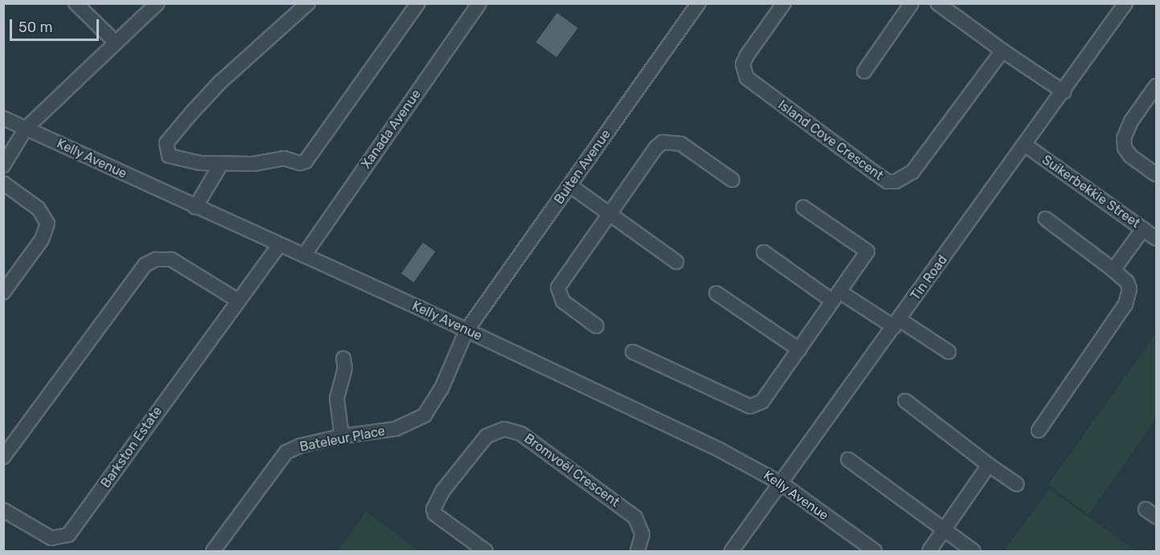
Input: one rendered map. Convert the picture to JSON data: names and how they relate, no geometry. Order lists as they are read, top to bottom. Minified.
{"streets":{"street":["Xanada Avenue","Island Cove Crescent","Kelly Avenue","Buiten Avenue","Suikerbekkie Street","Tin Road","Bateleur Place","Barkston Estate","Bromvoël Crescent"]},"crossings":[["Xanada Avenue","Kelly Avenue"],["Kelly Avenue","Buiten Avenue"],["Kelly Avenue","Tin Road"],["Kelly Avenue","Bateleur Place"],["Kelly Avenue","Barkston Estate"],["Buiten Avenue","Bateleur Place"],["Suikerbekkie Street","Tin Road"]],"scale_bar":"50 m"}
